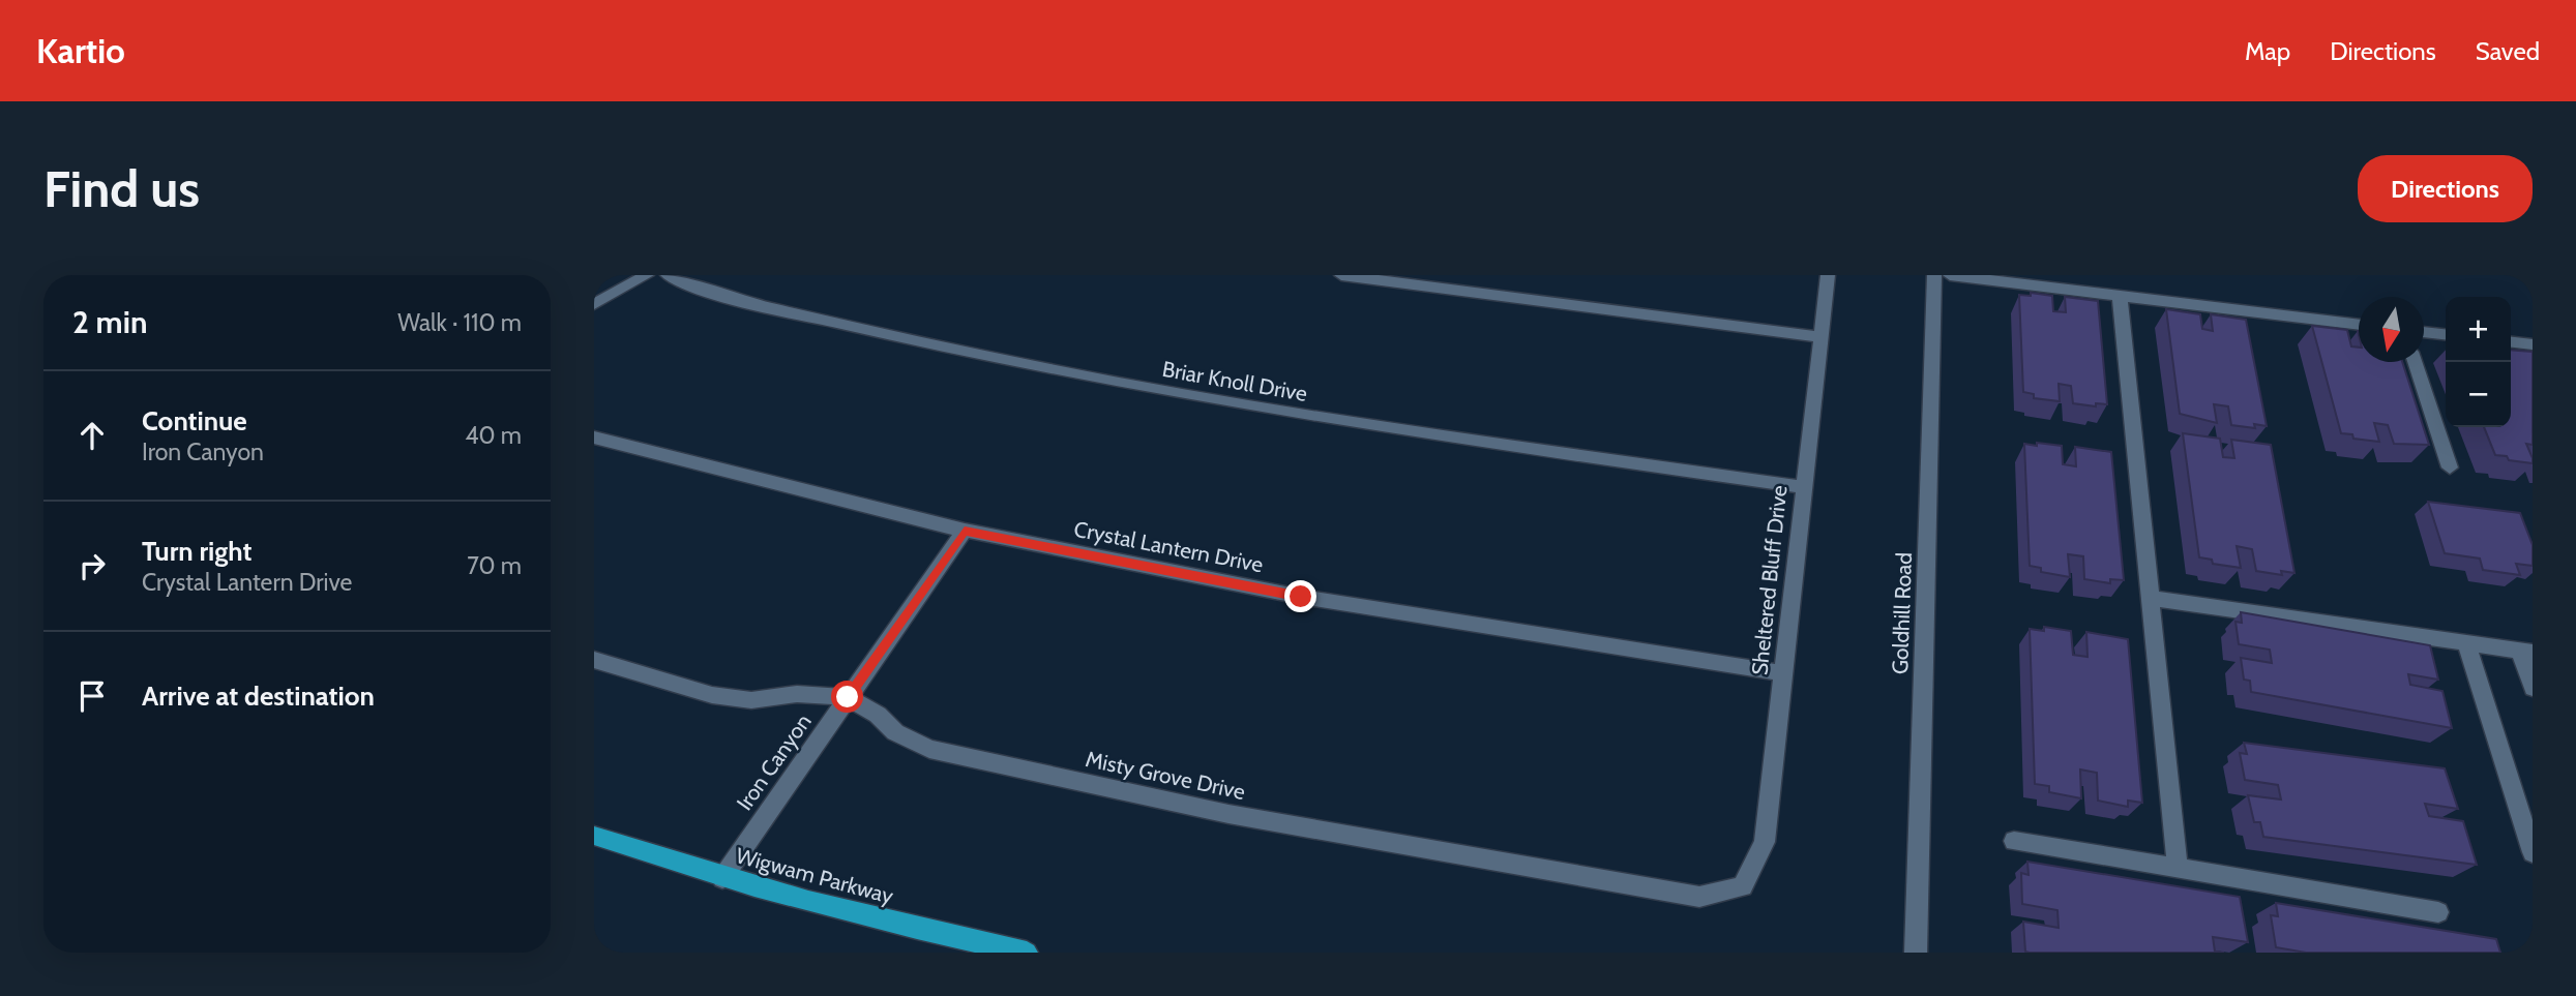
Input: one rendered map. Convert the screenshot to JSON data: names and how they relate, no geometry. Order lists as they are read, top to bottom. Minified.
{"streets":{"main road":["Wigwam Parkway"],"street":["Briar Knoll Drive","Crystal Lantern Drive","Sheltered Bluff Drive","Goldhill Road","Iron Canyon","Misty Grove Drive"]},"crossings":[["Briar Knoll Drive","Sheltered Bluff Drive"],["Crystal Lantern Drive","Sheltered Bluff Drive"],["Crystal Lantern Drive","Iron Canyon"],["Sheltered Bluff Drive","Misty Grove Drive"],["Iron Canyon","Misty Grove Drive"],["Iron Canyon","Wigwam Parkway"]],"north":"bottom","page":{"header":"Kartio","nav":["Map","Directions","Saved"],"buttons":"Directions","title":"Find us","heading":["2 min","Walk · 110 m"],"map_buttons":["+","−"],"list":[["Continue","Iron Canyon","40 m"],["Turn right","Crystal Lantern Drive","70 m"],"Arrive at destination"]}}
